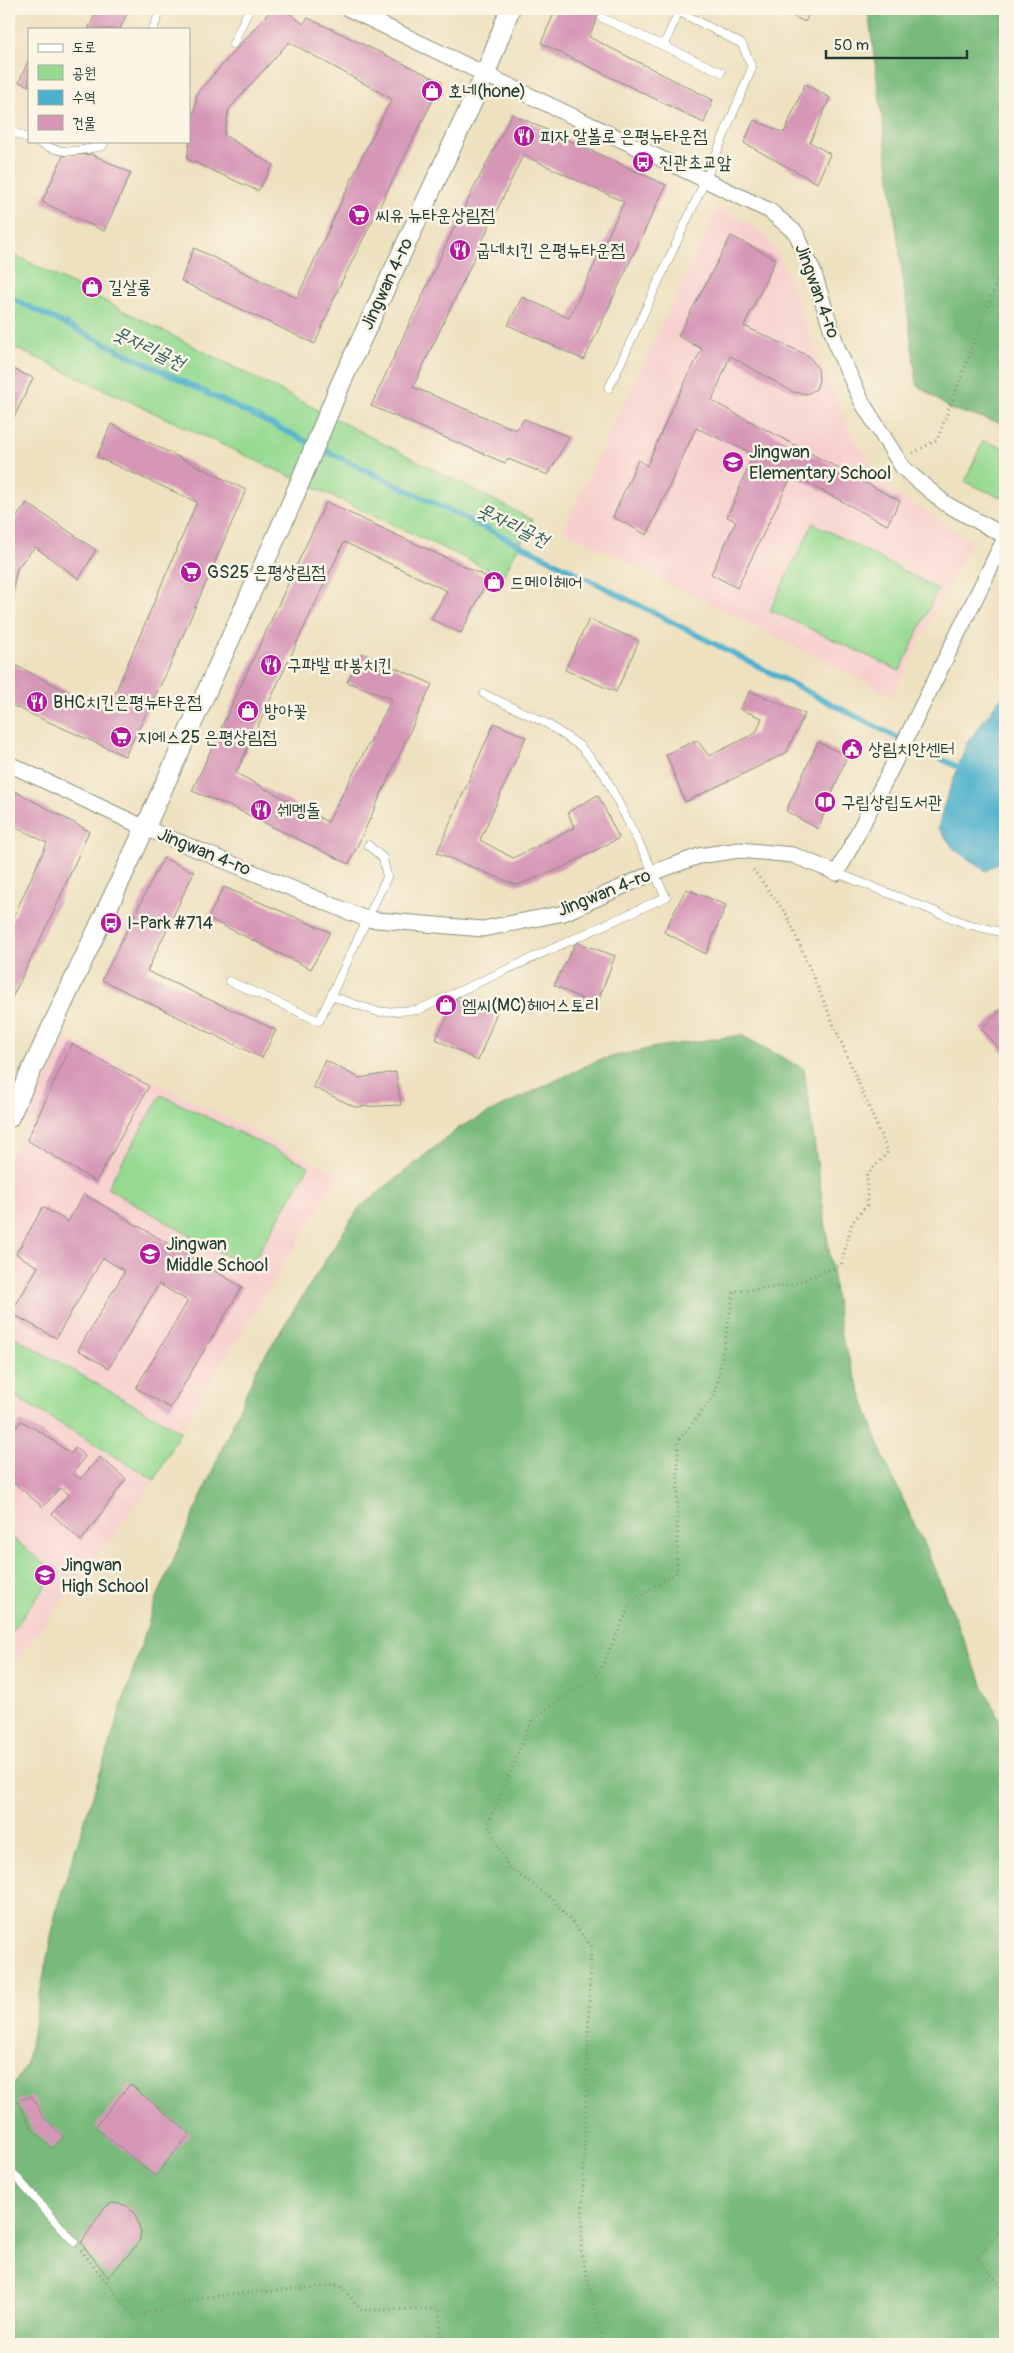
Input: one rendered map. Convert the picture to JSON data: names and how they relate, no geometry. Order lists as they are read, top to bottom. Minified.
{"streets":{"street":["Jingwan 4-ro"]},"water":["못자리골천"],"places":{"shop":["호네(hone)","길살롱","드메이헤어","방아꽃","엠씨(MC)헤어스토리"],"restaurant":["피자 알볼로 은평뉴타운점","굽네치킨 은평뉴타운점","구파발 따봉치킨","BHC치킨은평뉴타운점","쉐멩돌"],"bus stop":["진관초교앞","I-Park #714"],"supermarket":["씨유 뉴타운상림점","GS25 은평상림점","지에스25 은평상림점"],"school or university":["Jingwan Elementary School","Jingwan Middle School","Jingwan High School"],"public building":["상림치안센터"],"library":["구립상립도서관"]},"legend":["도로","공원","수역","건물"],"scale_bar":"50 m"}
